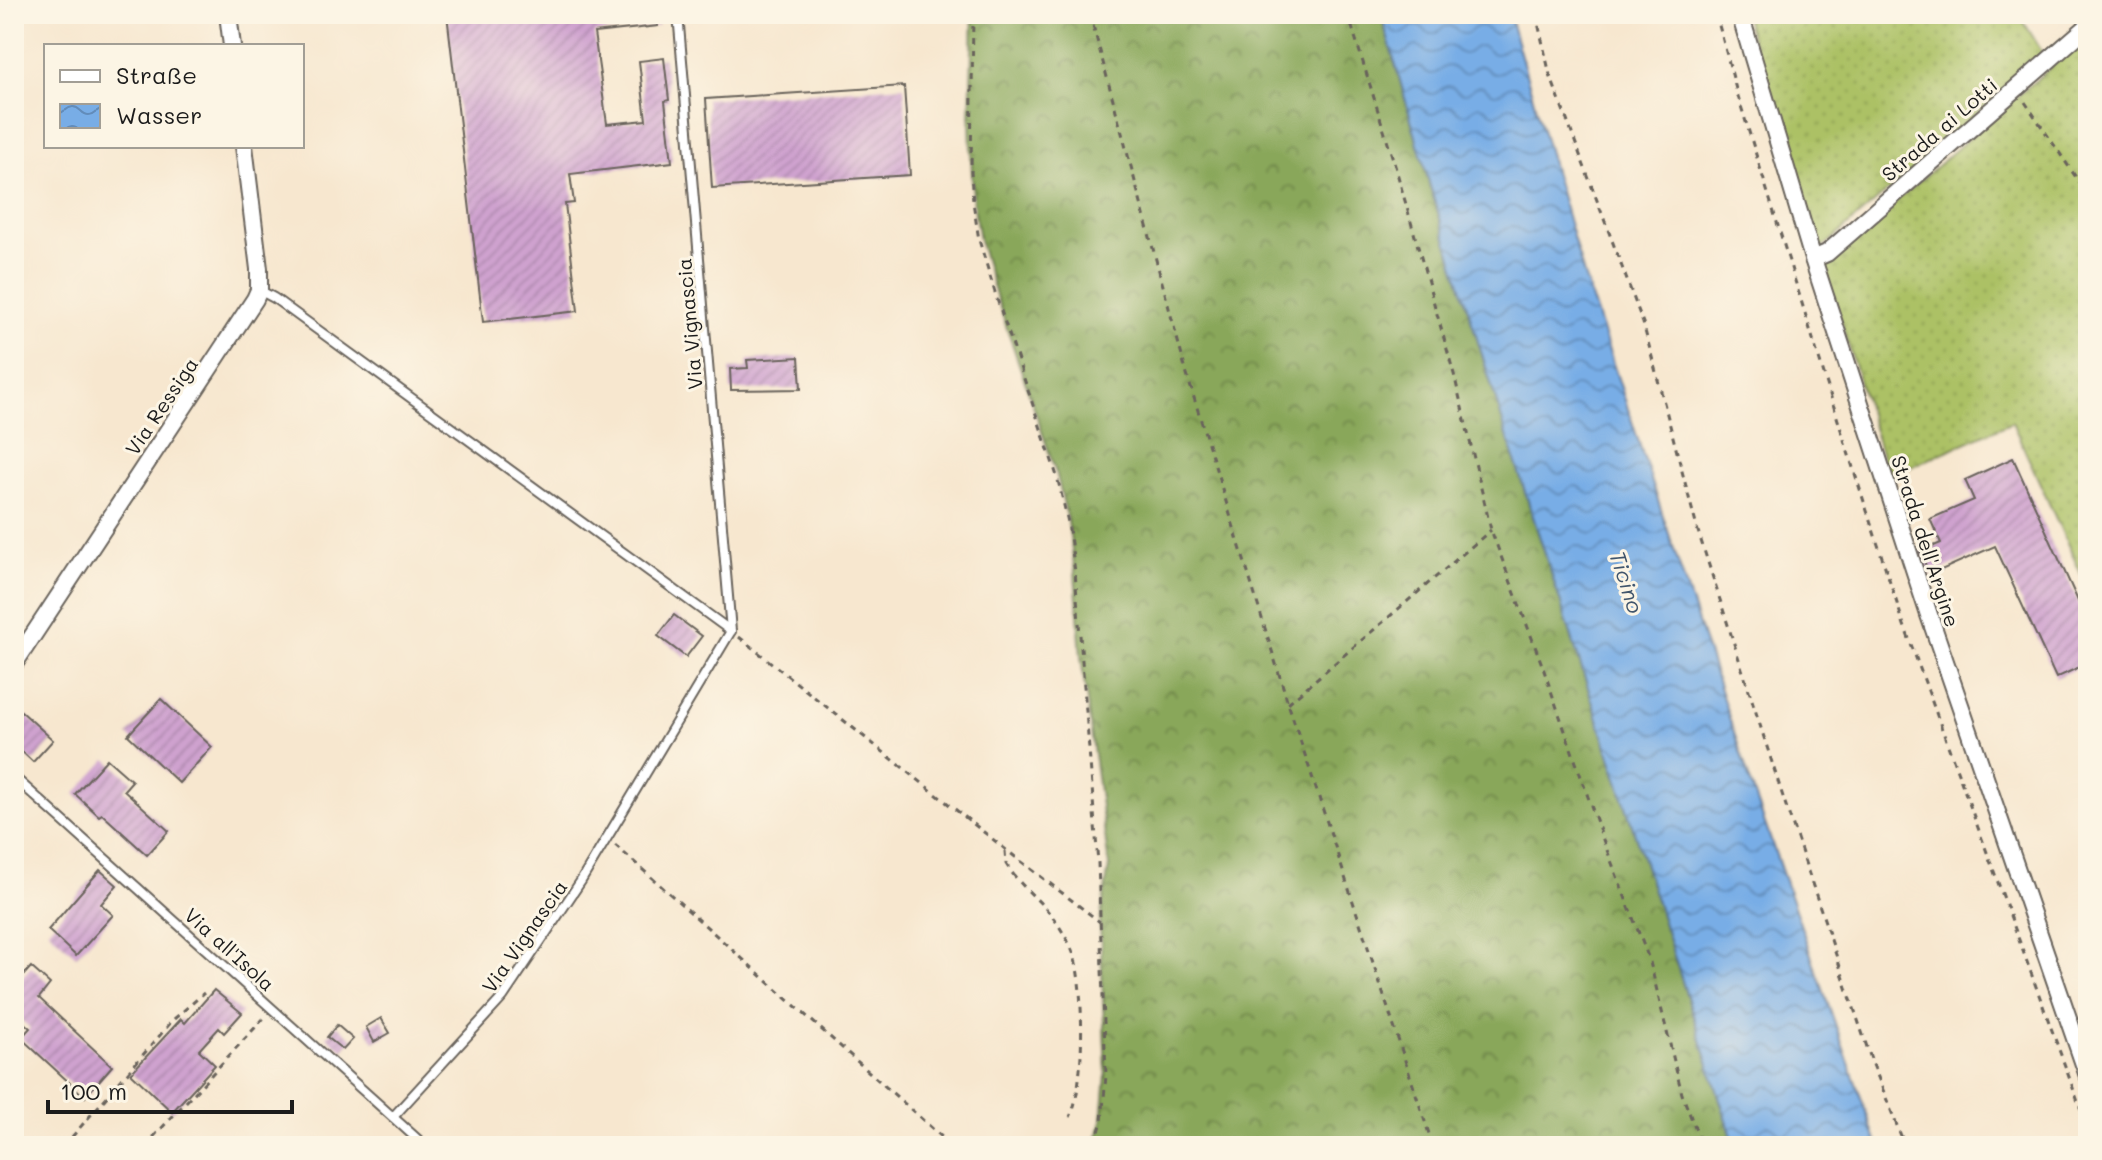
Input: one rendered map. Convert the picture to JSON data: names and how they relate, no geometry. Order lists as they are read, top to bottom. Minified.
{"streets":{"street":["Strada ai Lotti","Via Ressiga","Strada dell'Argine"],"lane":["Via Vignascia","Via all'Isola"]},"crossings":[["Strada ai Lotti","Strada dell'Argine"],["Via Vignascia","Via all'Isola"]],"water":["Ticino"],"legend":["Straße","Wasser"],"scale_bar":"100 m"}
